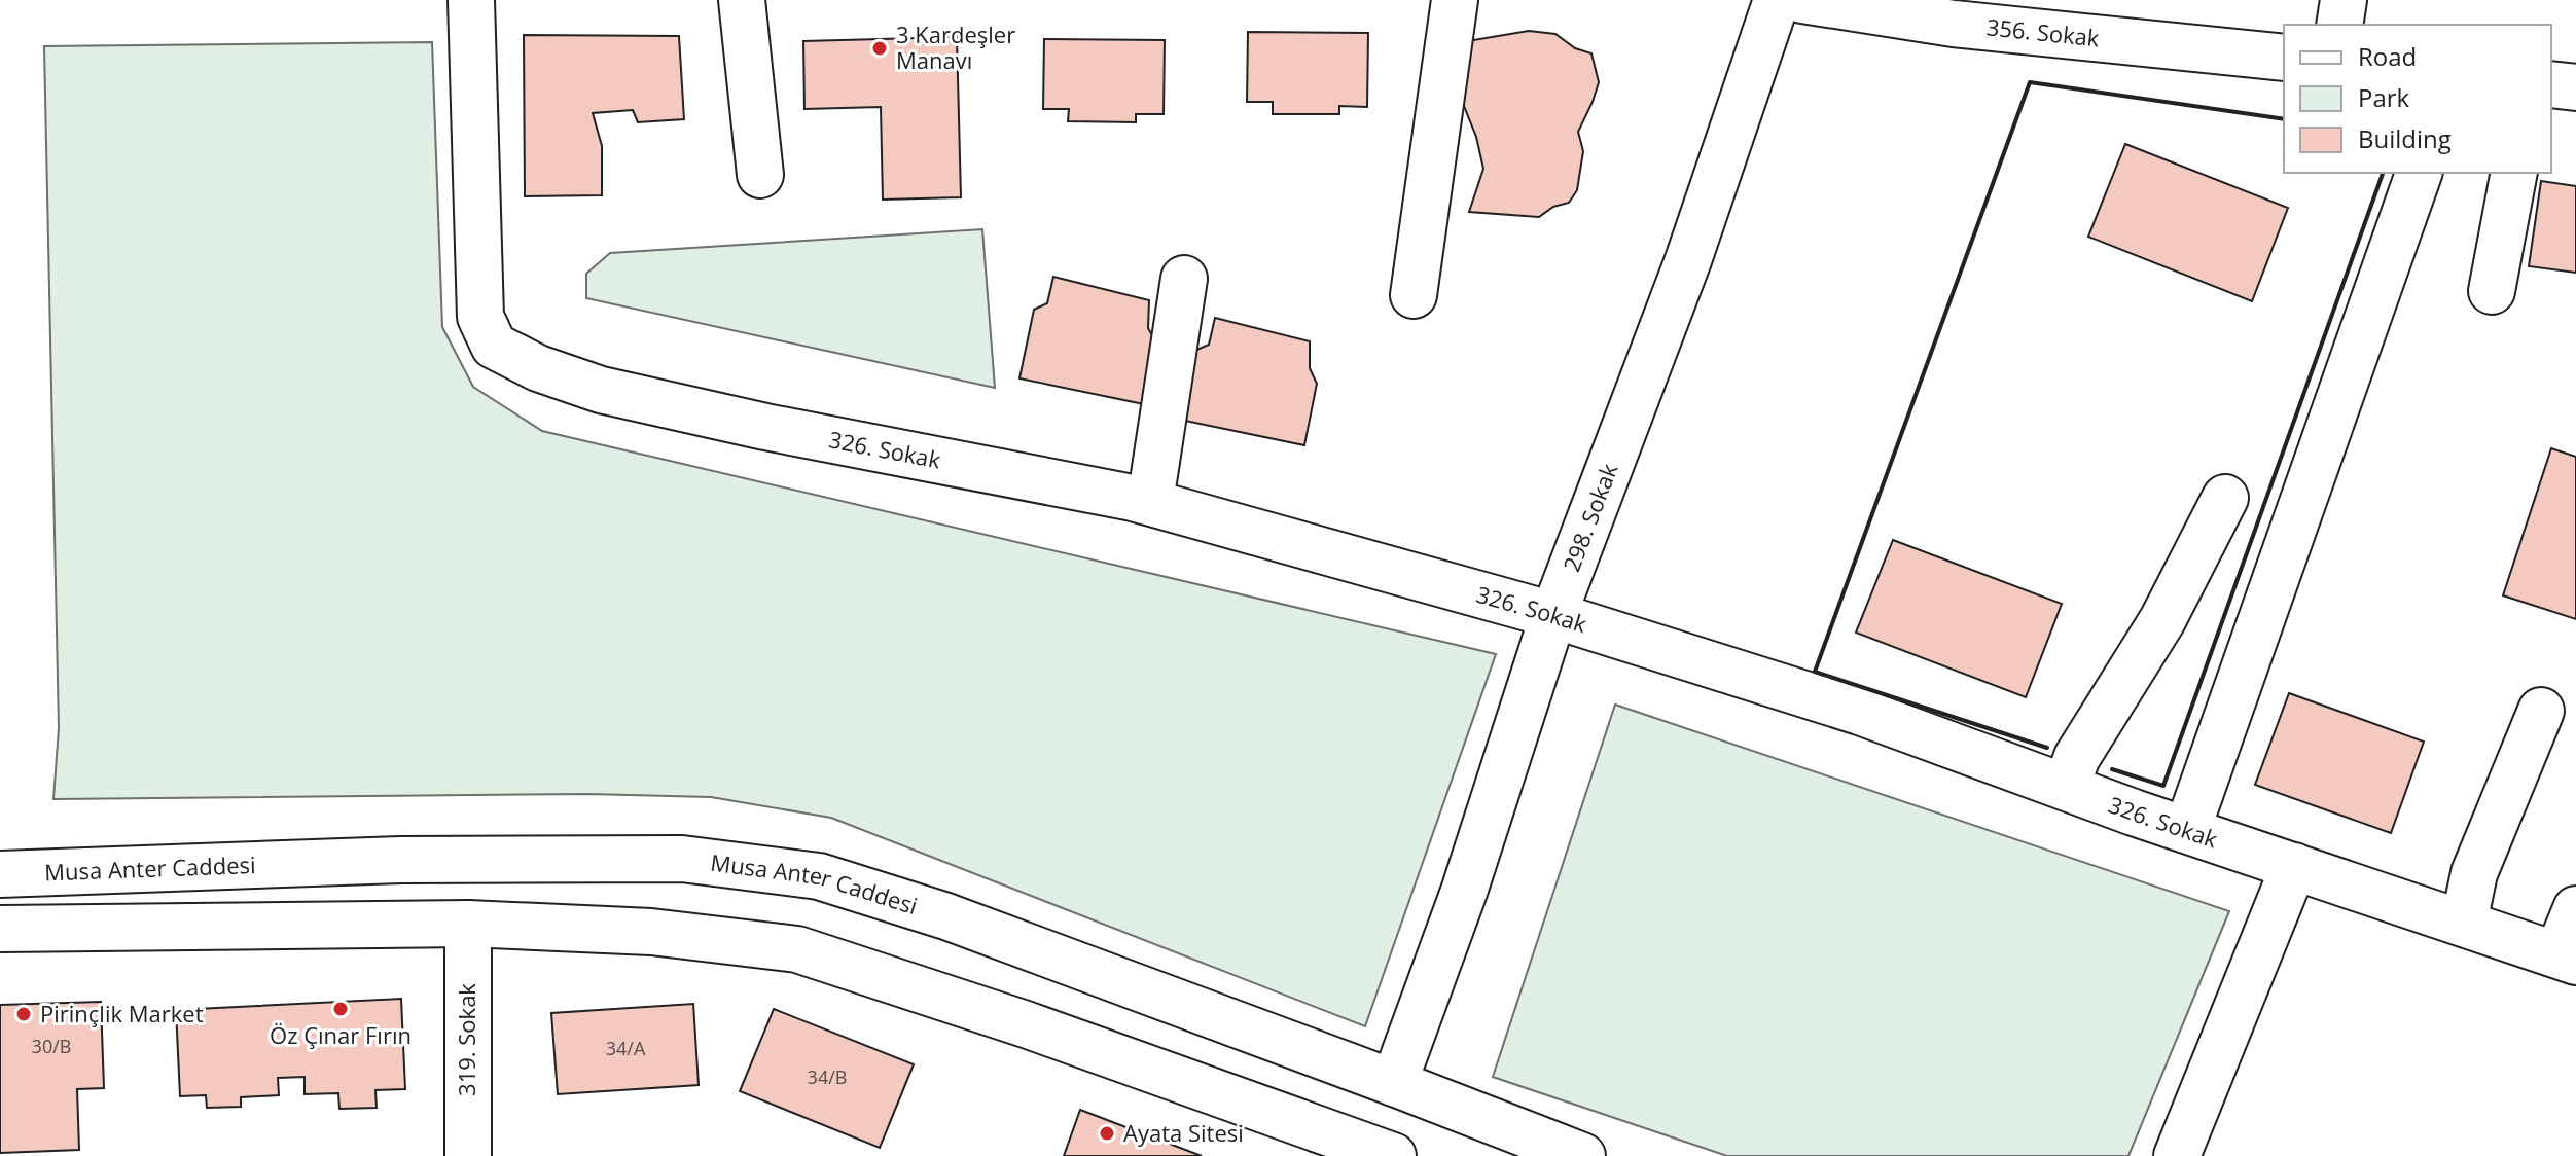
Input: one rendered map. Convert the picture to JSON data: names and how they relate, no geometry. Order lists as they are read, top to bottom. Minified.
{"streets":{"street":["356. Sokak","326. Sokak","298. Sokak","Musa Anter Caddesi","319. Sokak"]},"crossings":[["326. Sokak","298. Sokak"],["298. Sokak","Musa Anter Caddesi"]],"places":["3 Kardeşler Manavı","Öz Çınar Fırın","Pirinçlik Market","Ayata Sitesi"],"house_numbers":["30/B","34/A","34/B"],"legend":["Road","Park","Building"]}
